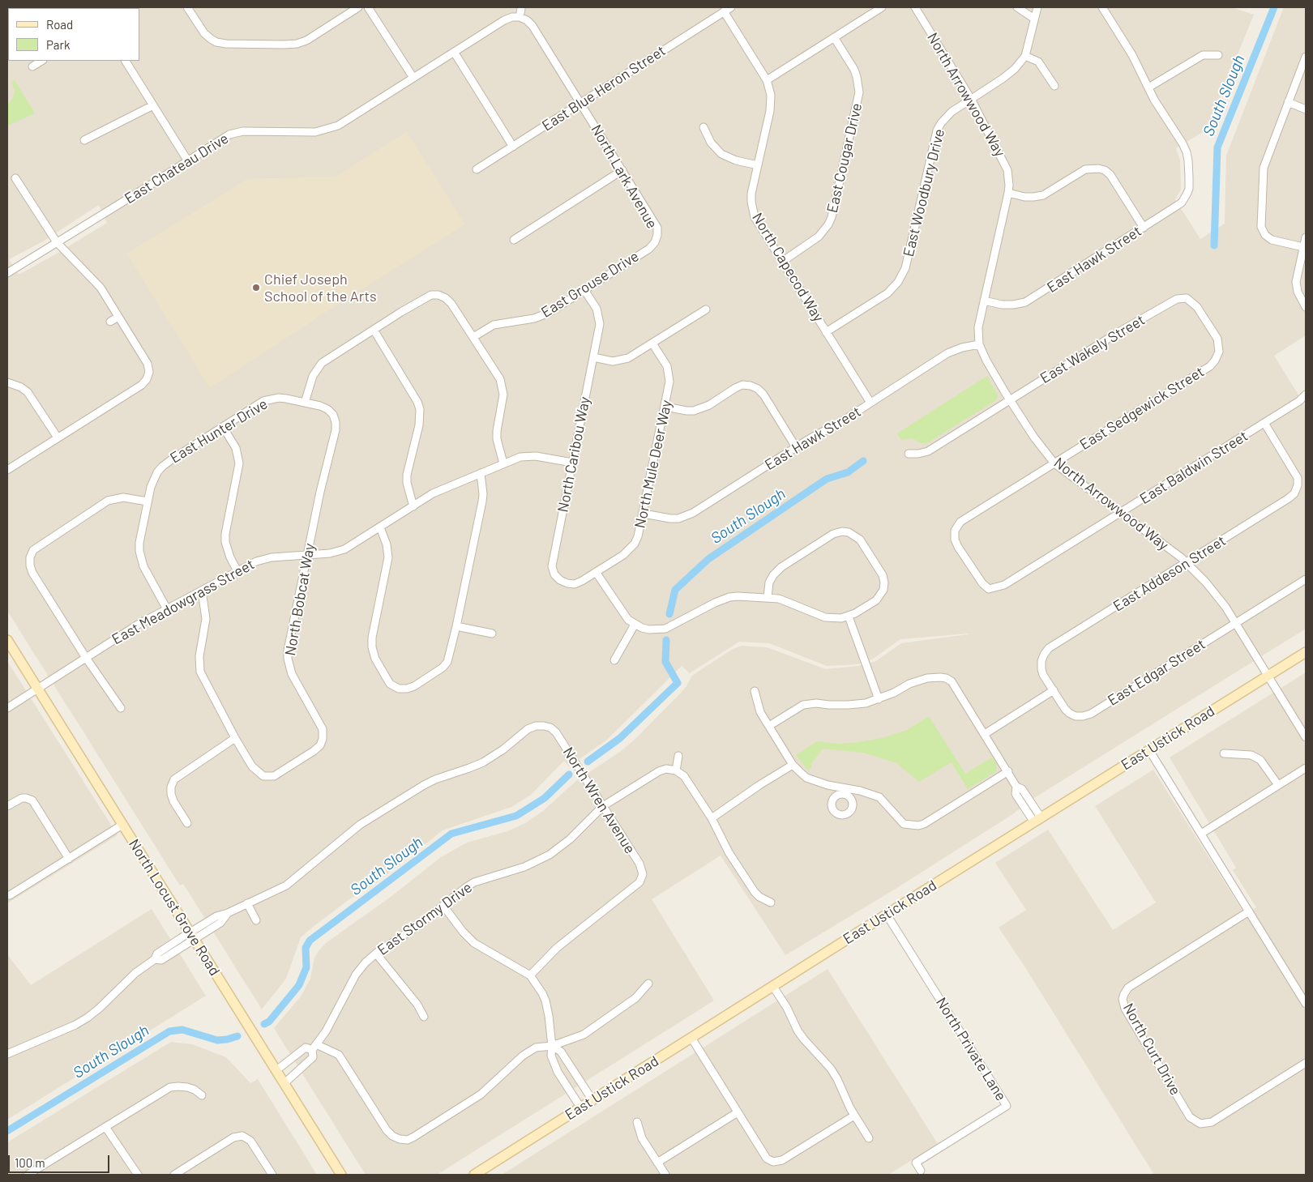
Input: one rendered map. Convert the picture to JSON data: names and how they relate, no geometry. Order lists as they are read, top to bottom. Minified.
{"streets":{"main road":["East Ustick Road","North Locust Grove Road"],"street":["East Blue Heron Street","North Arrowwood Way","East Cougar Drive","East Chateau Drive","North Lark Avenue","East Woodbury Drive","East Hawk Street","North Capecod Way","East Grouse Drive","East Wakely Street","East Sedgewick Street","East Hunter Drive","North Caribou Way","North Mule Deer Way","East Baldwin Street","East Addeson Street","North Bobcat Way","East Meadowgrass Street","East Edgar Street","North Wren Avenue","East Stormy Drive","North Private Lane","North Curt Drive"]},"crossings":[["East Blue Heron Street","North Lark Avenue"],["East Blue Heron Street","North Capecod Way"],["North Arrowwood Way","East Woodbury Drive"],["North Arrowwood Way","East Hawk Street"],["North Arrowwood Way","East Wakely Street"],["North Arrowwood Way","East Sedgewick Street"],["North Arrowwood Way","East Baldwin Street"],["North Arrowwood Way","East Addeson Street"],["North Arrowwood Way","East Edgar Street"],["North Arrowwood Way","East Ustick Road"],["East Cougar Drive","North Capecod Way"],["East Chateau Drive","North Lark Avenue"],["North Lark Avenue","East Grouse Drive"],["East Woodbury Drive","North Capecod Way"],["East Hawk Street","North Capecod Way"],["East Hawk Street","North Mule Deer Way"],["East Grouse Drive","North Caribou Way"],["East Wakely Street","East Sedgewick Street"],["East Sedgewick Street","East Baldwin Street"],["East Hunter Drive","North Bobcat Way"],["East Hunter Drive","East Meadowgrass Street"],["North Caribou Way","North Mule Deer Way"],["North Caribou Way","East Meadowgrass Street"],["East Baldwin Street","East Addeson Street"],["East Addeson Street","East Edgar Street"],["North Bobcat Way","East Meadowgrass Street"],["East Meadowgrass Street","North Locust Grove Road"],["East Ustick Road","North Private Lane"],["North Wren Avenue","East Stormy Drive"],["North Locust Grove Road","East Stormy Drive"]],"water":["South Slough"],"places":["Chief Joseph School of the Arts"],"legend":["Road","Park"],"scale_bar":"100 m"}
